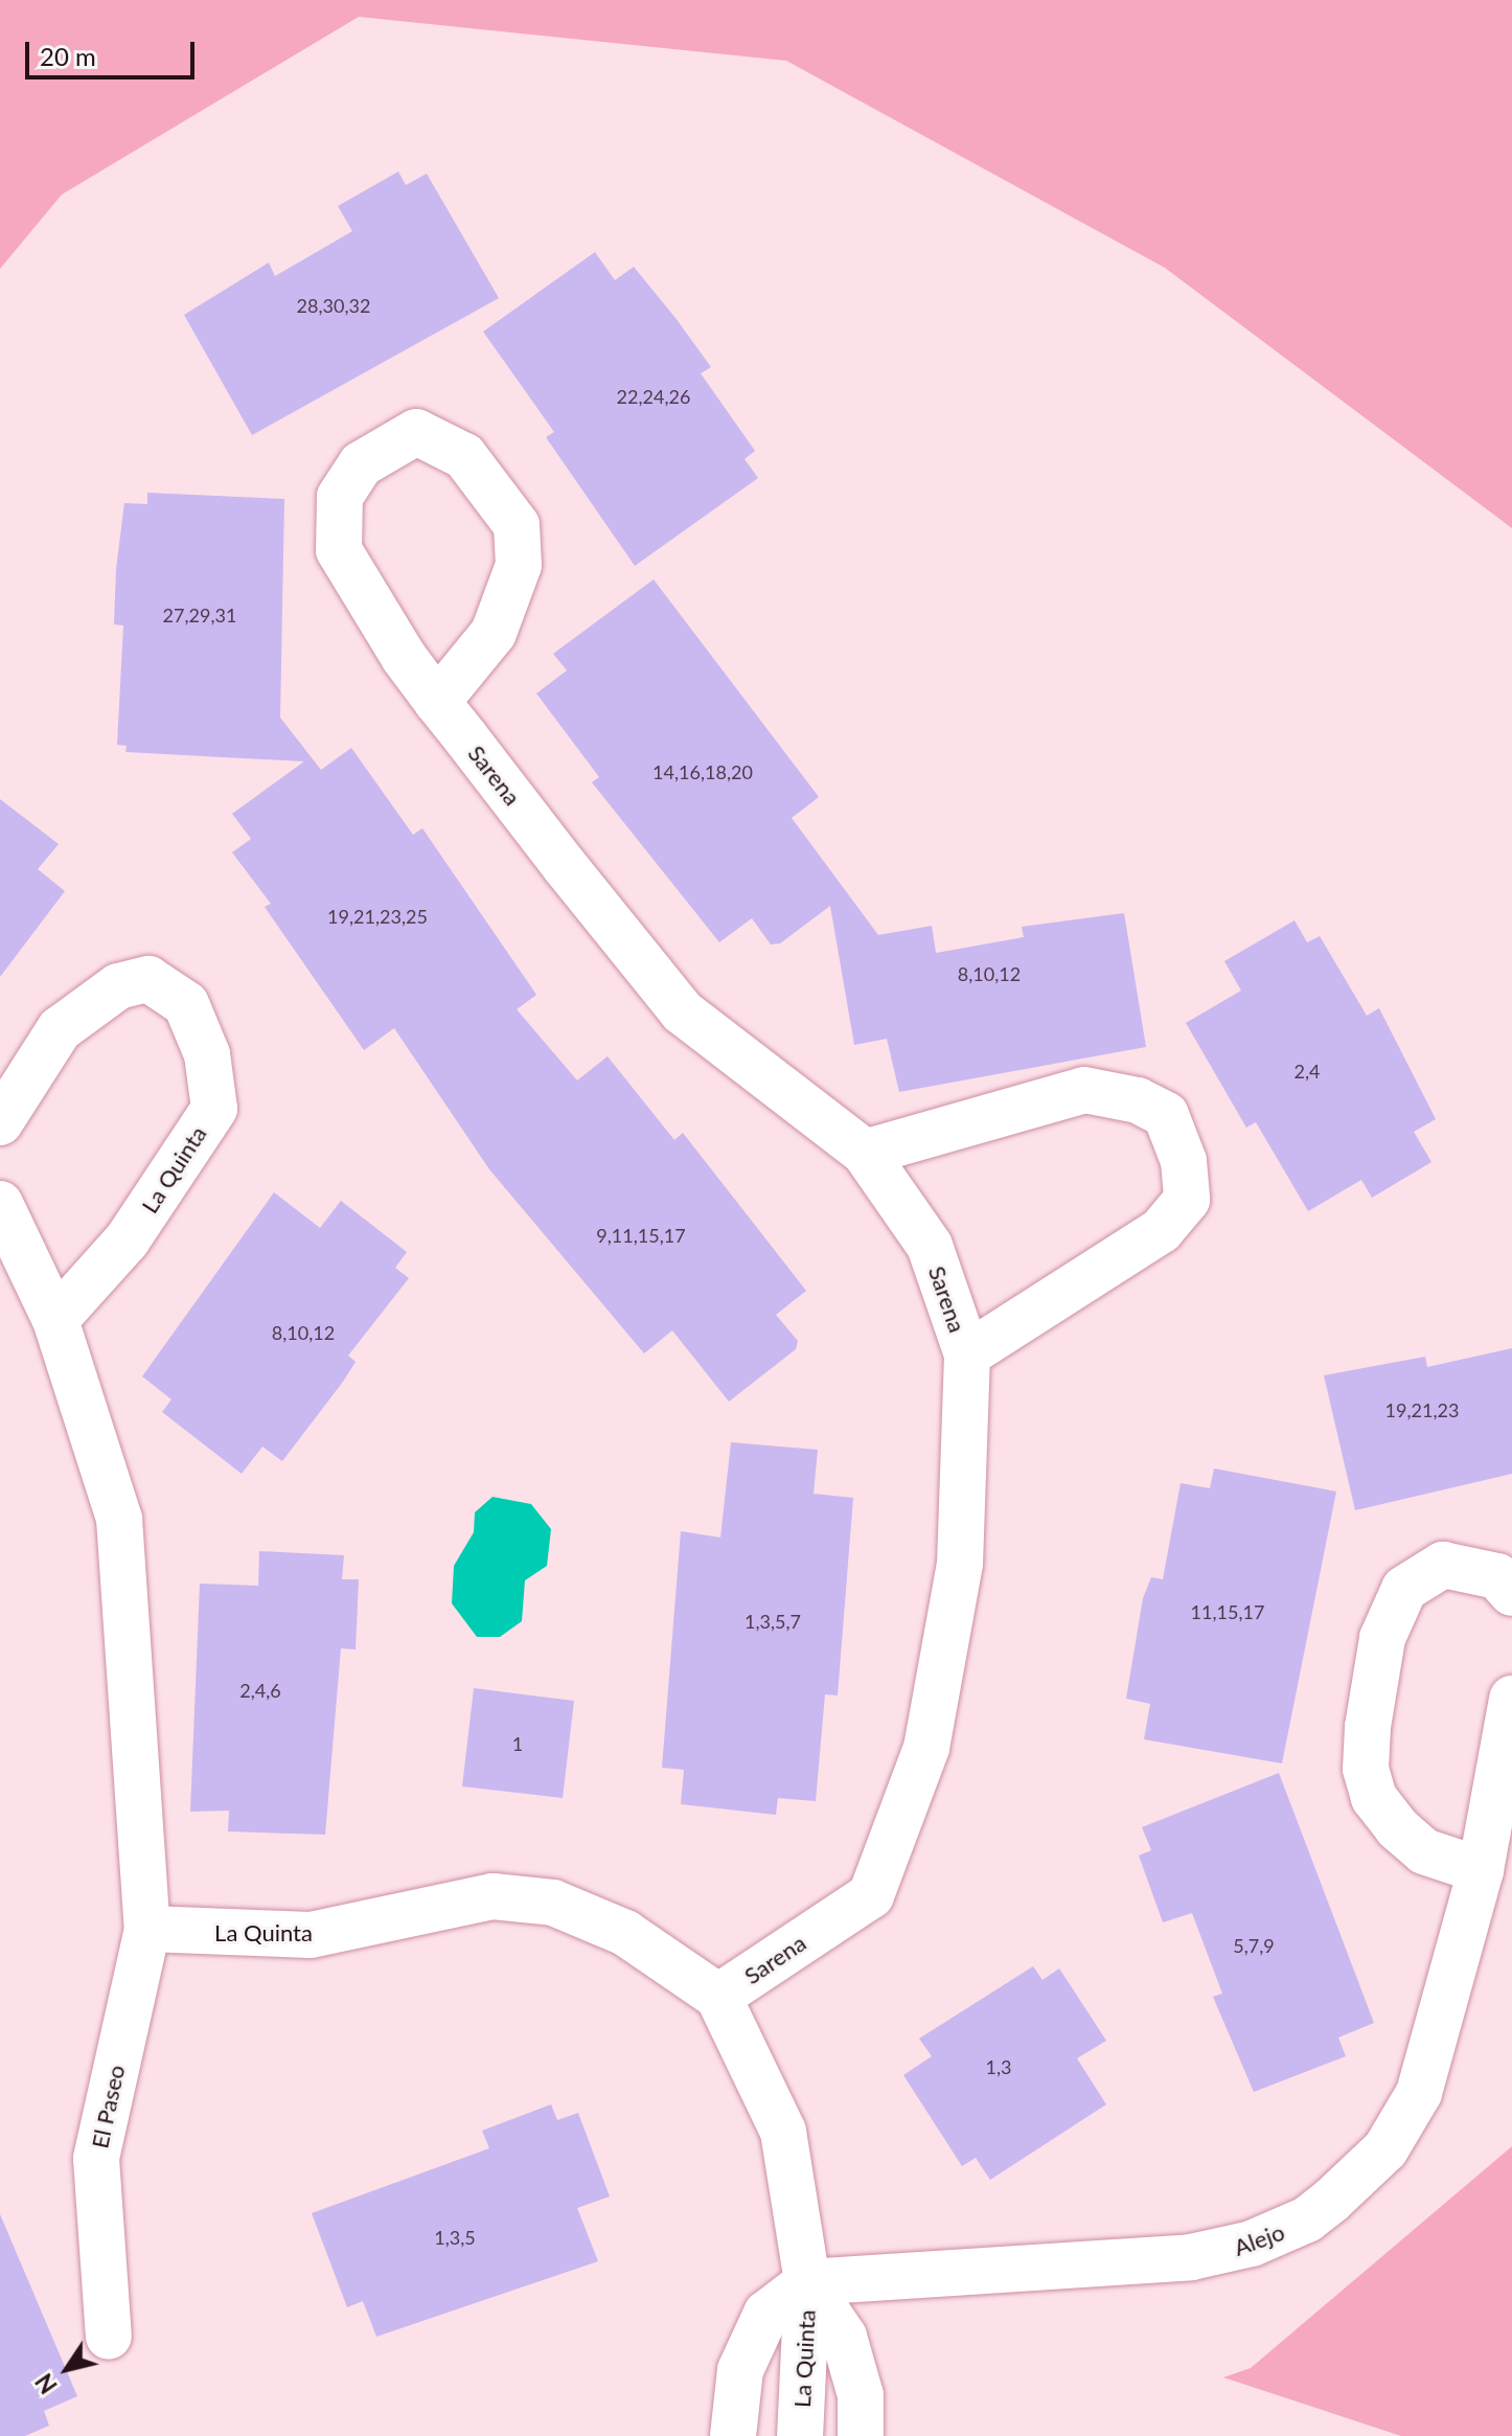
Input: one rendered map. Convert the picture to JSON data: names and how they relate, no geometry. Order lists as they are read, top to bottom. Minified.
{"streets":{"street":["Sarena","La Quinta","El Paseo","Alejo"]},"crossings":[["Sarena","La Quinta"],["La Quinta","El Paseo"],["La Quinta","Alejo"]],"house_numbers":["28,30,32","22,24,26","27,29,31","14,16,18,20","19,21,23,25","8,10,12","2,4","9,11,15,17","8,10,12","19,21,23","11,15,17","1,3,5,7","2,4,6","1","5,7,9","1,3","1,3,5"],"scale_bar":"20 m","north":"bottom left"}
